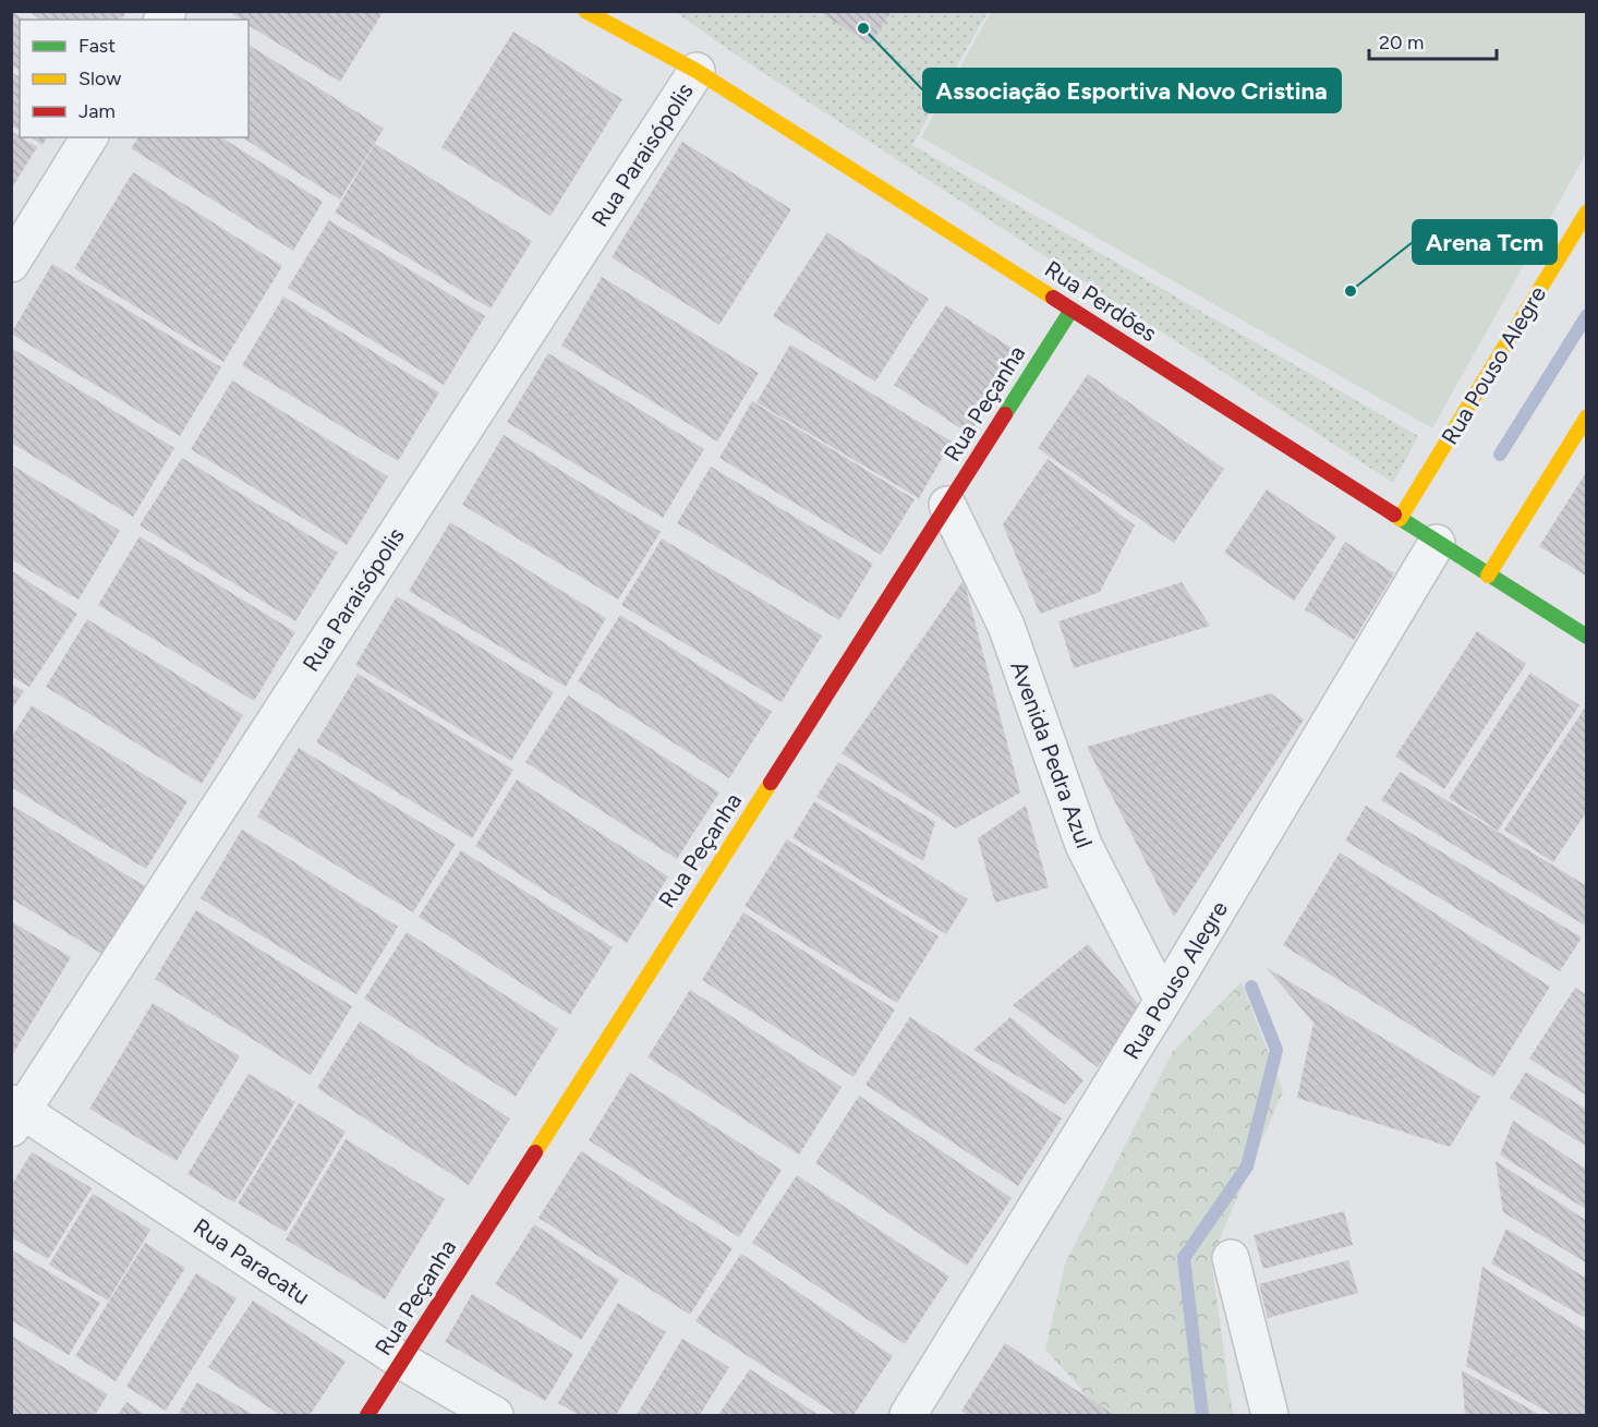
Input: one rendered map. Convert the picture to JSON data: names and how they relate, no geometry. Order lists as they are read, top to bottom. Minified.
{"streets":{"street":["Rua Paraisópolis","Rua Perdões","Rua Pouso Alegre","Rua Peçanha","Avenida Pedra Azul","Rua Paracatu"]},"crossings":[["Rua Paraisópolis","Rua Perdões"],["Rua Paraisópolis","Rua Paracatu"],["Rua Perdões","Rua Pouso Alegre"],["Rua Perdões","Rua Peçanha"],["Rua Pouso Alegre","Avenida Pedra Azul"],["Rua Peçanha","Avenida Pedra Azul"],["Rua Peçanha","Rua Paracatu"]],"places":["Associação Esportiva Novo Cristina","Arena Tcm"],"legend":["Fast","Slow","Jam"],"scale_bar":"20 m"}
